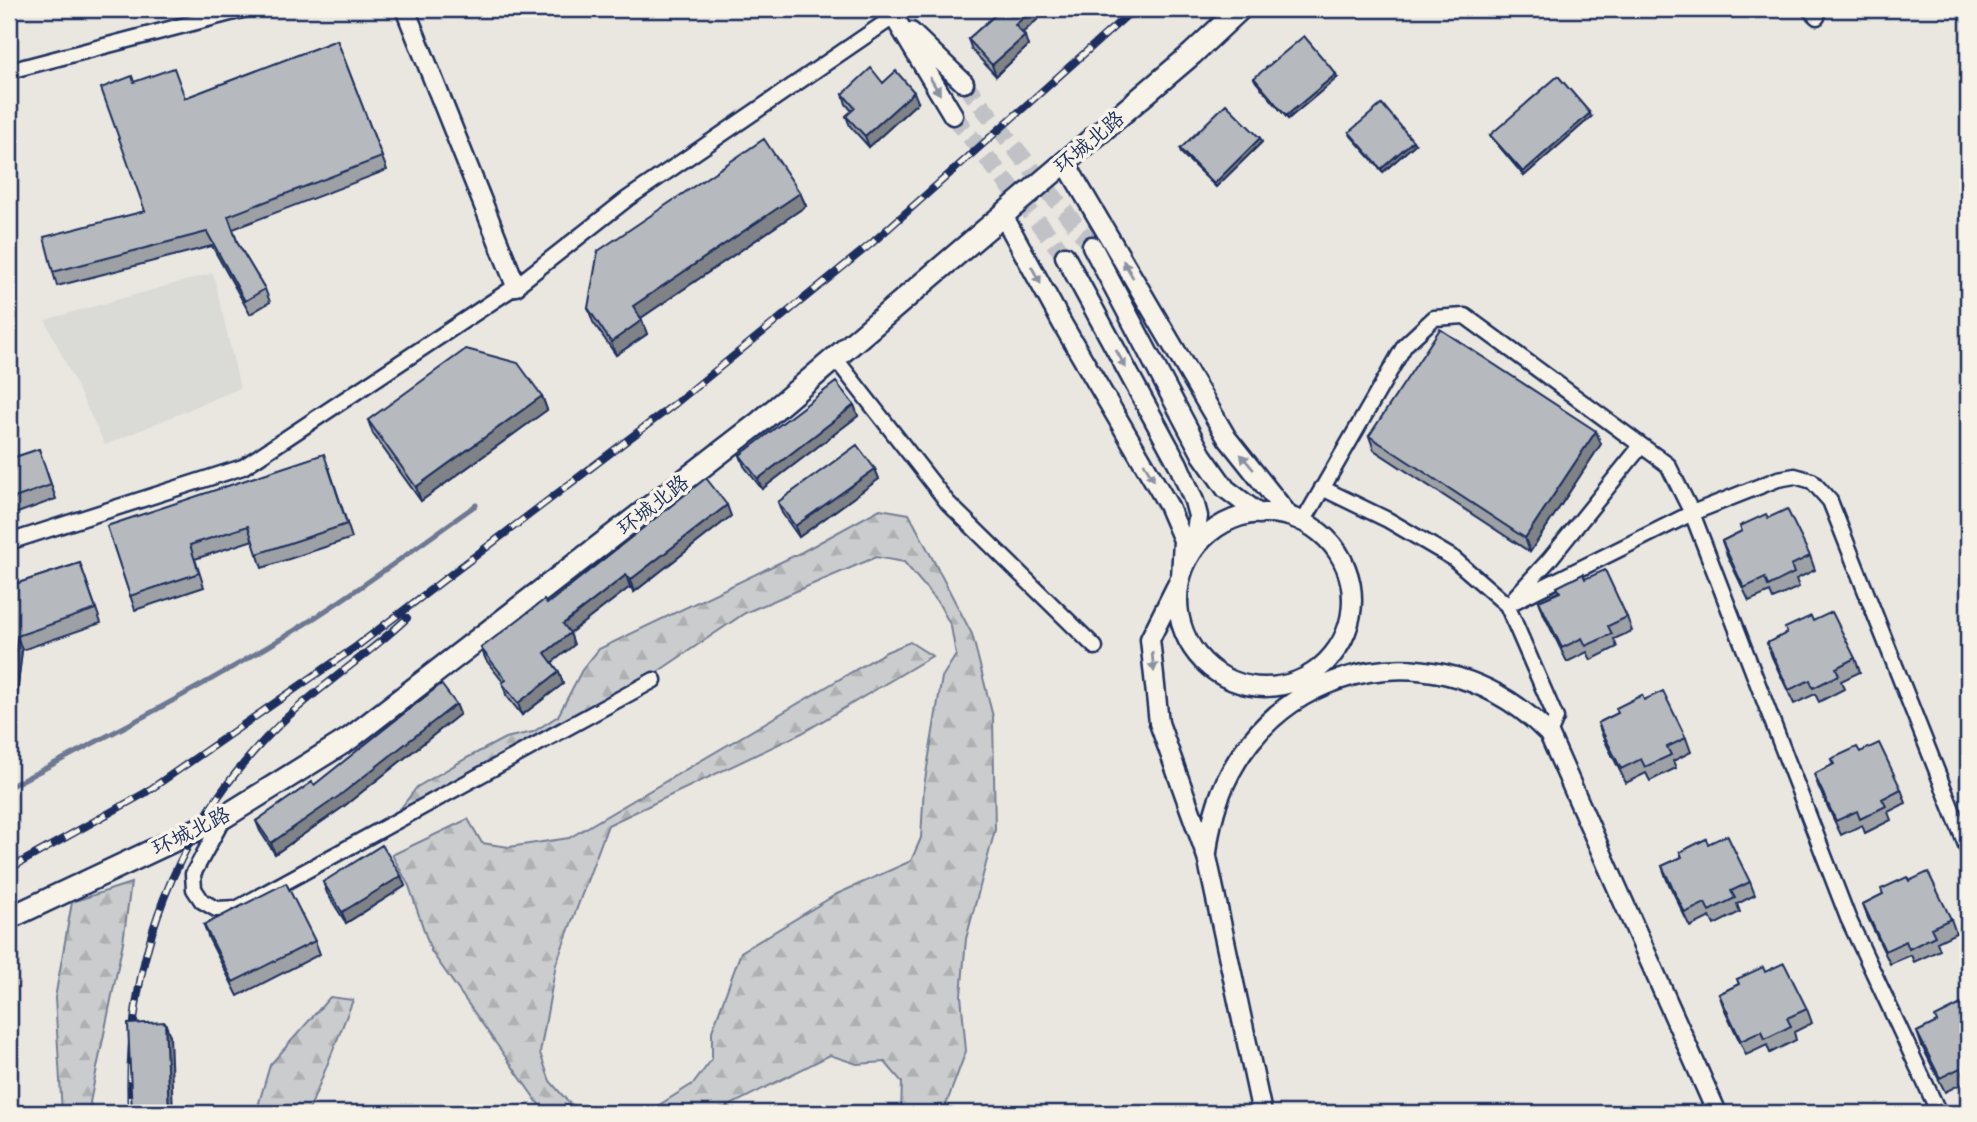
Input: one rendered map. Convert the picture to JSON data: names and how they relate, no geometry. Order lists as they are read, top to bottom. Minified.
{"streets":{"main road":["环城北路"]}}
